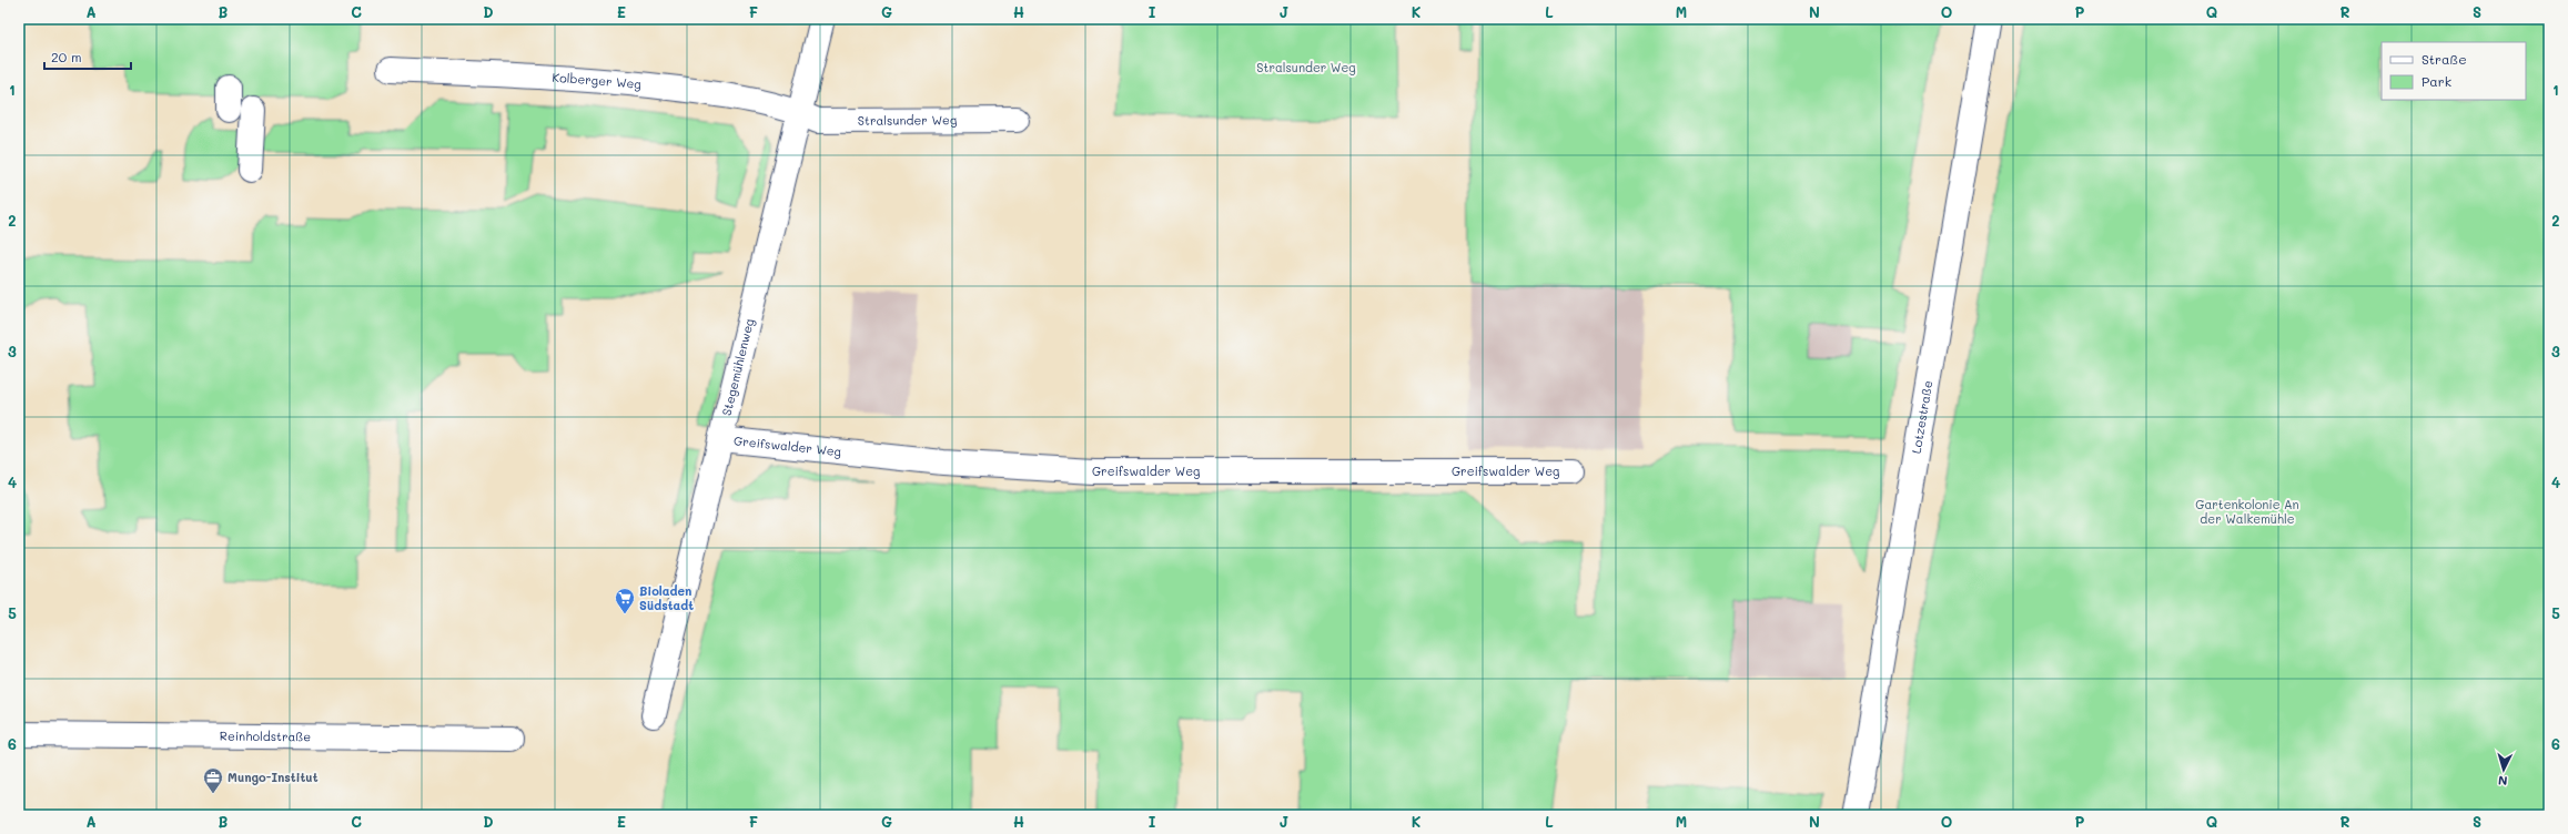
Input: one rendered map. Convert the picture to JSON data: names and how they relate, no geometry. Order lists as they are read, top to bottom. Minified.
{"streets":{"street":["Kolberger Weg","Stralsunder Weg","Stegemühlenweg","Lotzestraße","Greifswalder Weg","Reinholdstraße"]},"crossings":[["Kolberger Weg","Stralsunder Weg"],["Kolberger Weg","Stegemühlenweg"],["Stralsunder Weg","Stegemühlenweg"],["Stegemühlenweg","Greifswalder Weg"]],"parks":["Stralsunder Weg","Gartenkolonie An der Walkemühle"],"places":{"supermarket":["Bioladen Südstadt"],"office":["Mungo-Institut"]},"legend":["Straße","Park"],"scale_bar":"20 m","north":"bottom","grid":{"columns":["A","B","C","D","E","F","G","H","I","J","K","L","M","N","O","P","Q","R","S"],"rows":["1","2","3","4","5","6"]}}
